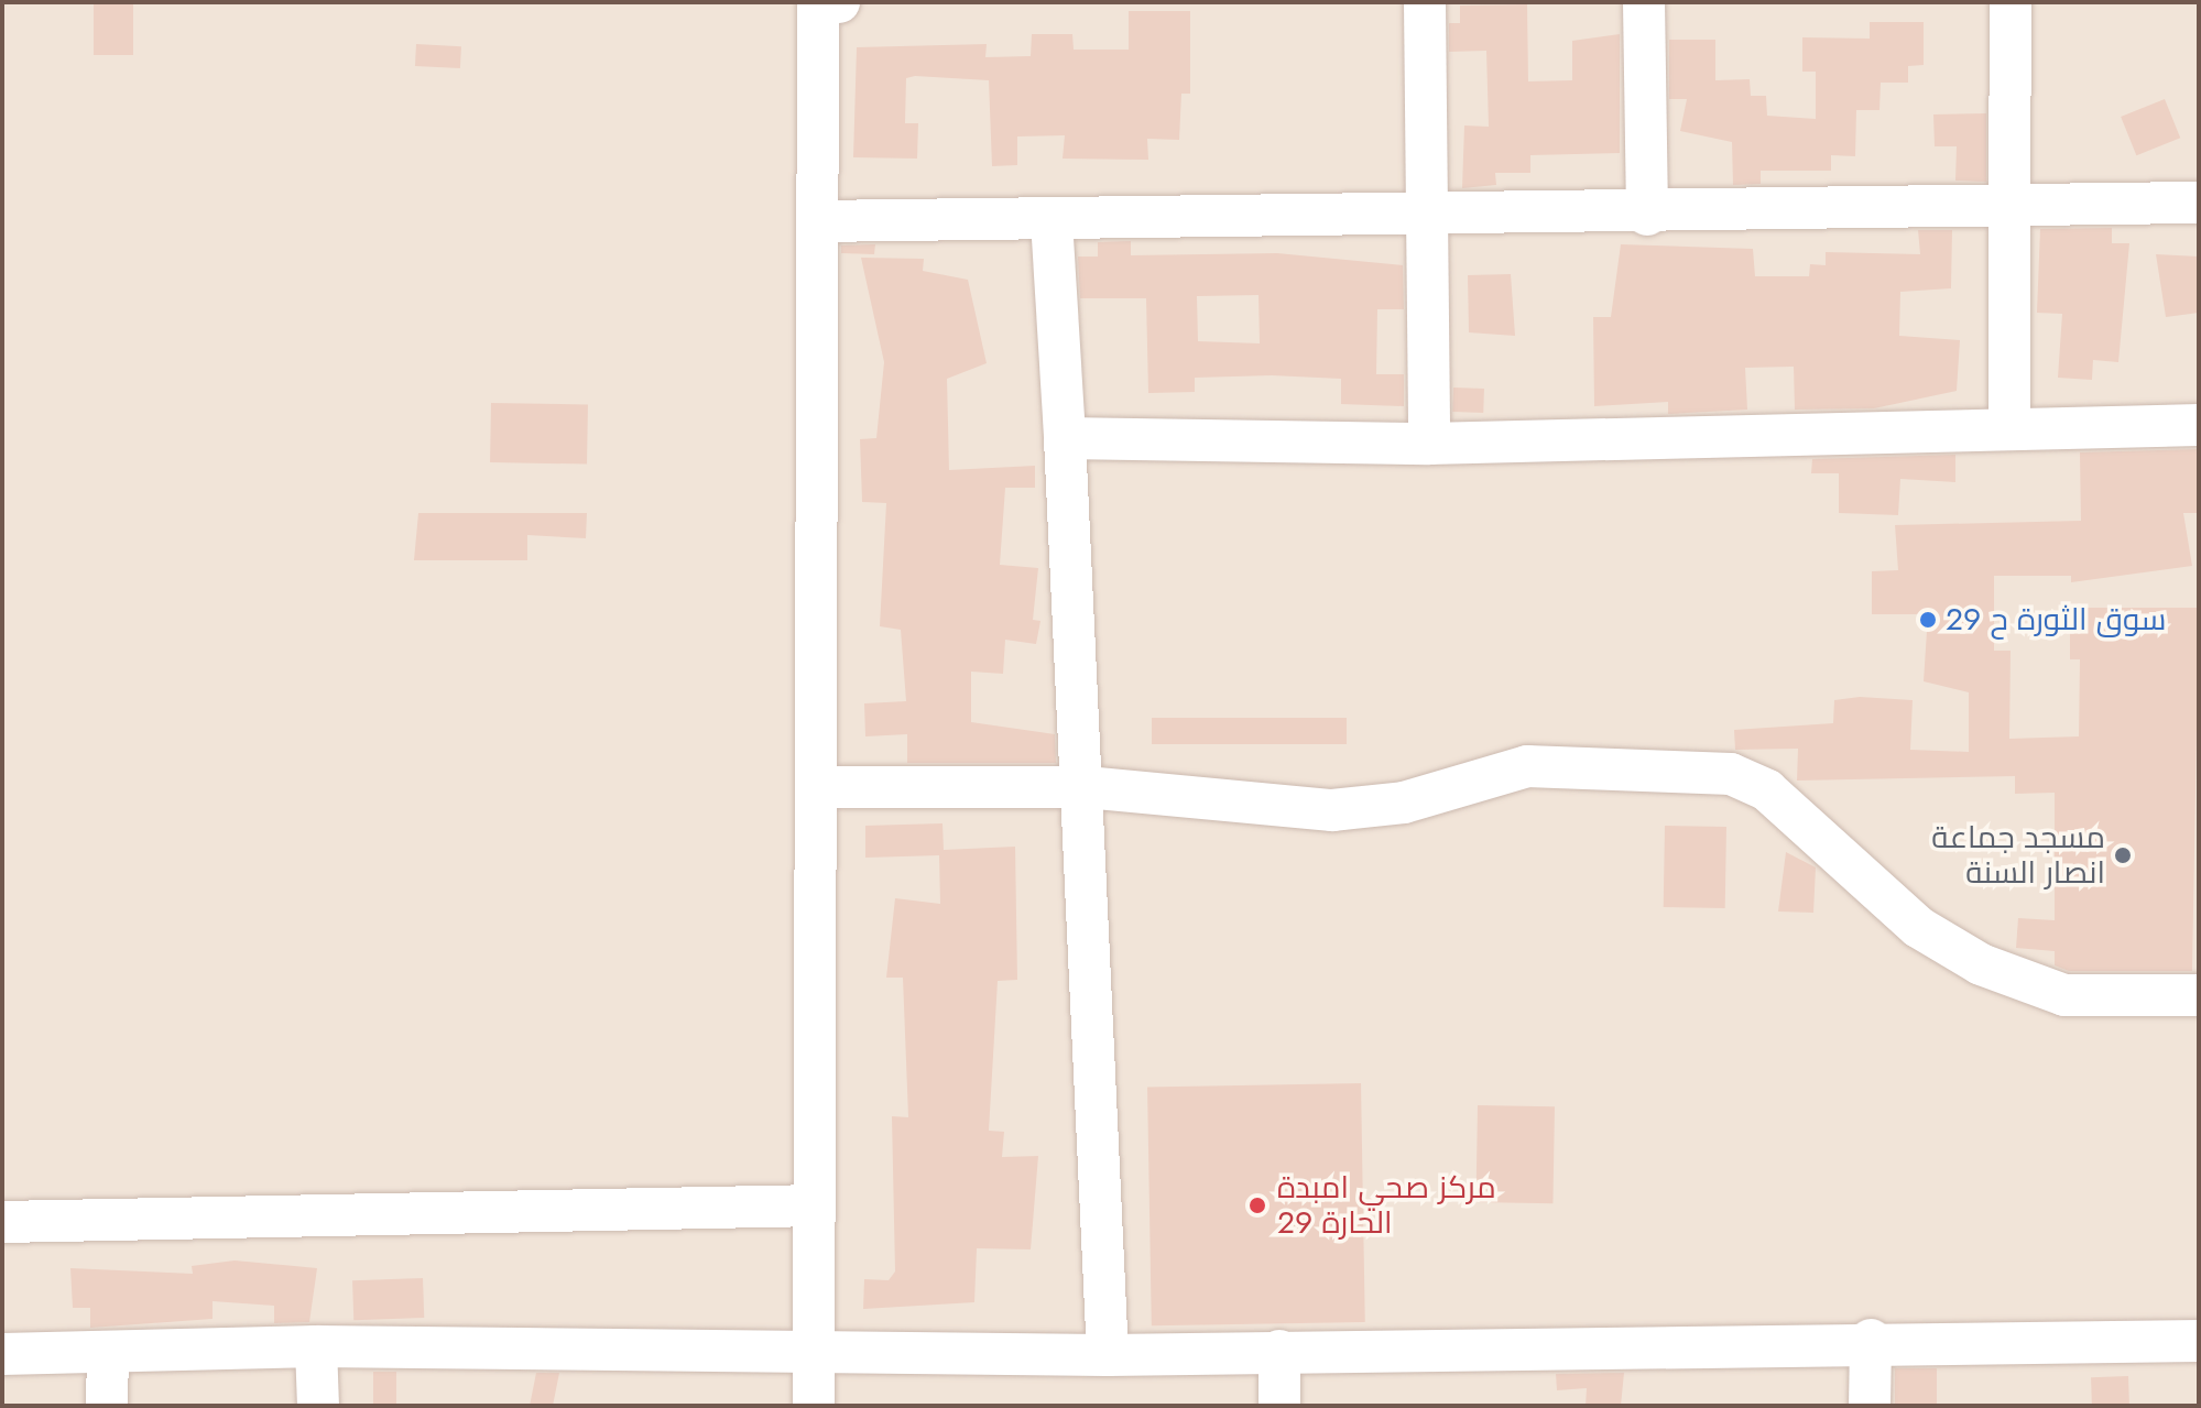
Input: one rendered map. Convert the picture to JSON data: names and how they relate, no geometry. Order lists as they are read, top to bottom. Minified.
{"places":["سوق الثورة ح 29","مسجد جماعة انصار السنة","مركز صحي امبدة الحارة 29"]}
